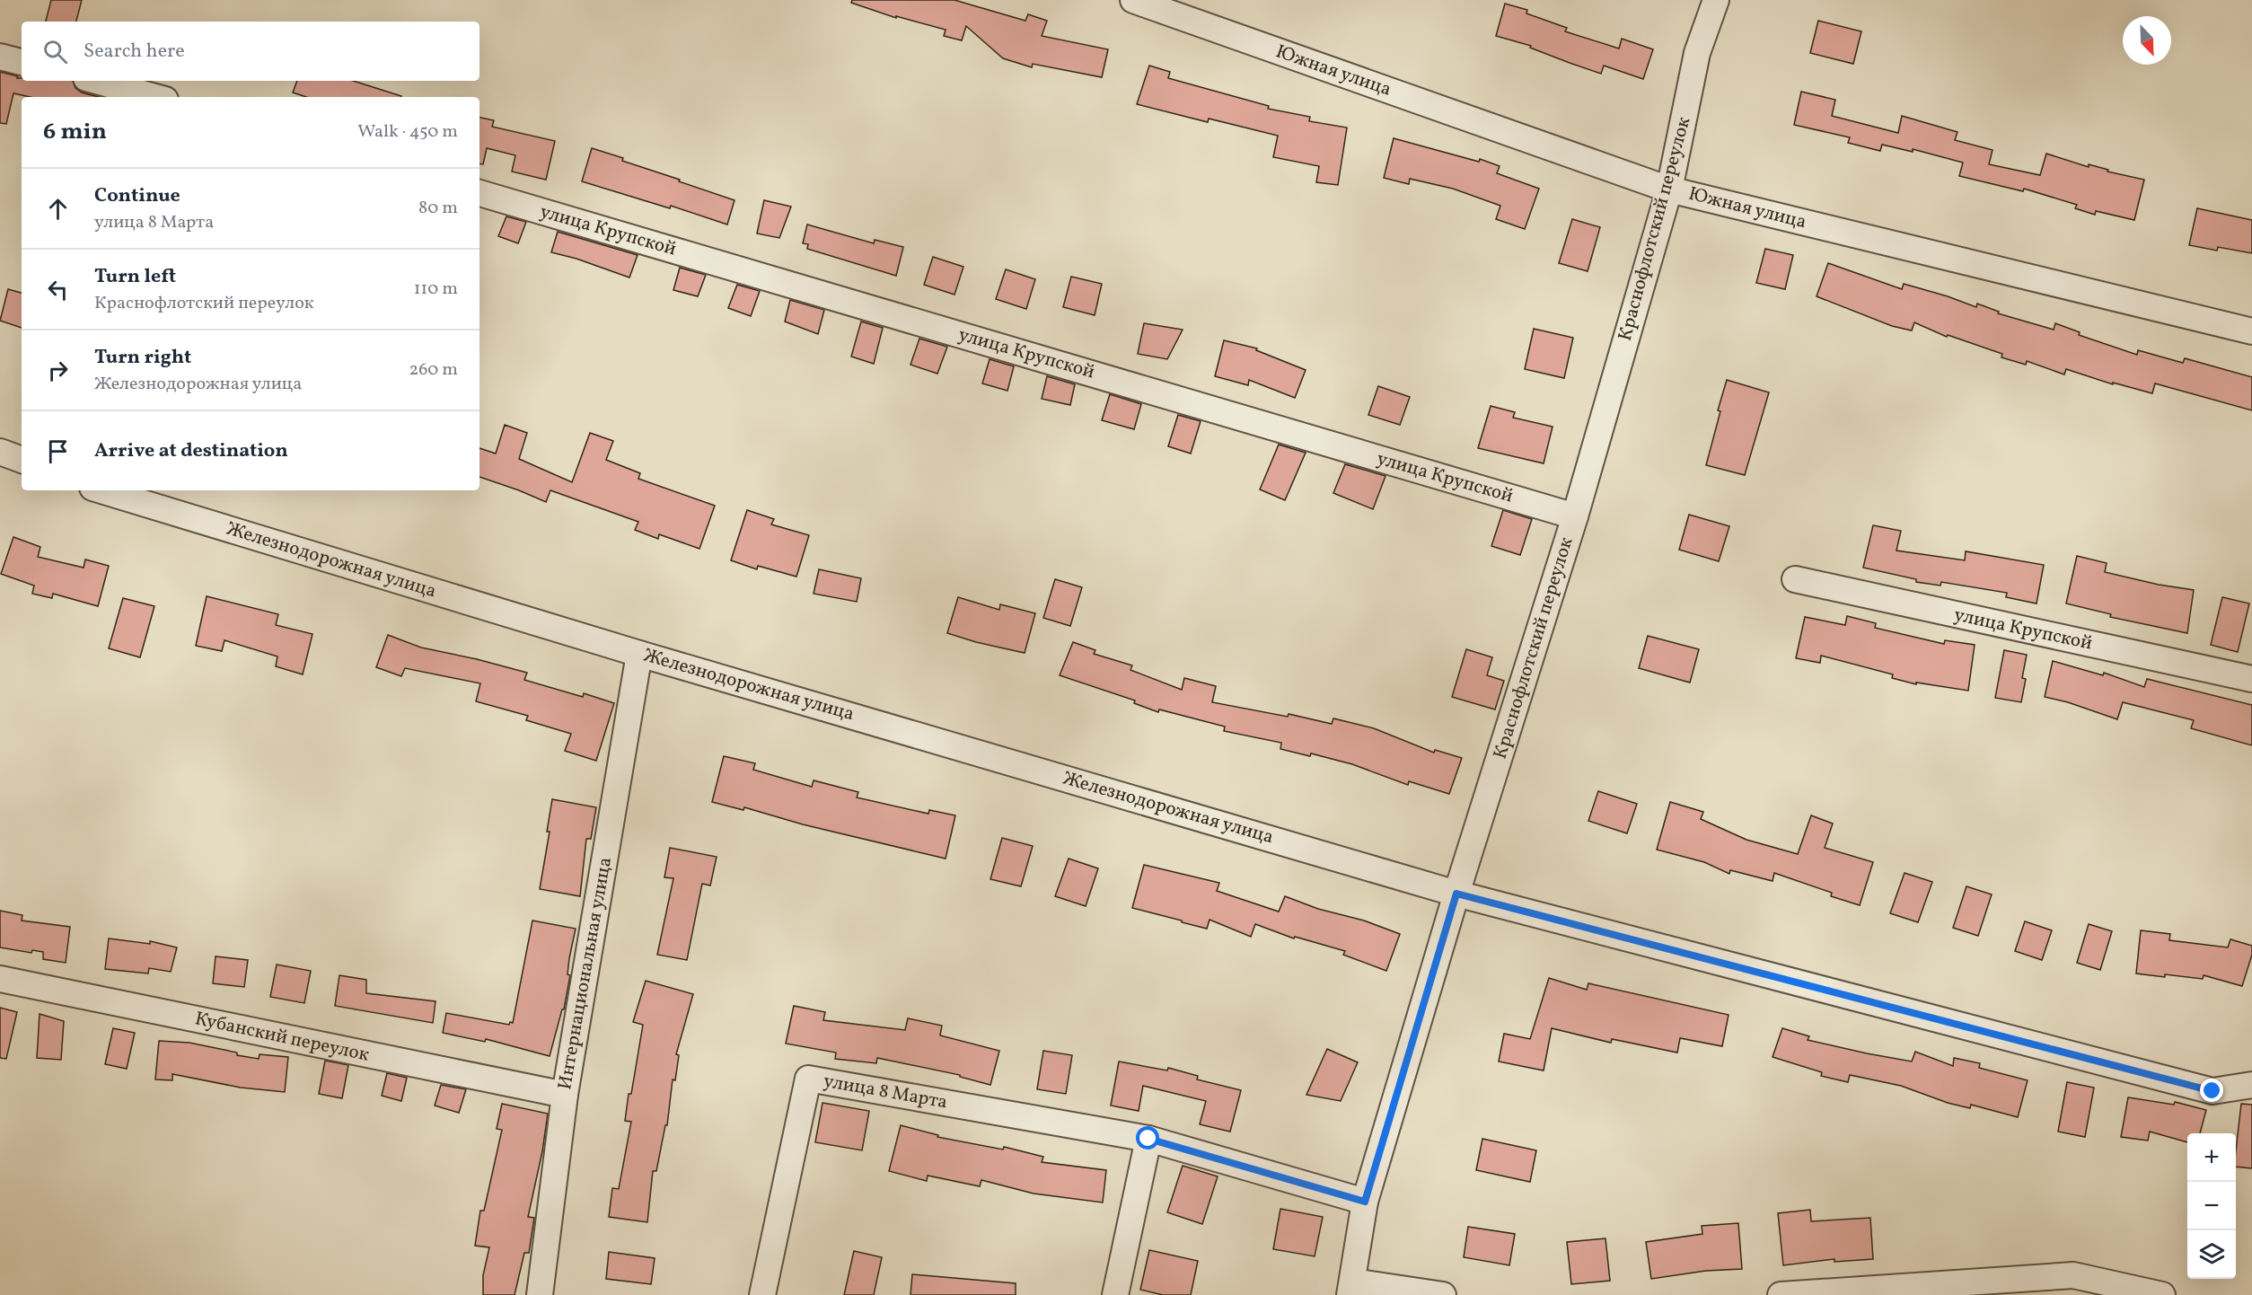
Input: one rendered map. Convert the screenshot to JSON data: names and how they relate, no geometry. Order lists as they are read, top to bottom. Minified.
{"streets":{"street":["Южная улица","Краснофлотский переулок","улица Крупской","Железнодорожная улица","Интернациональная улица","Кубанский переулок","улица 8 Марта"]},"crossings":[["Южная улица","Краснофлотский переулок"],["Краснофлотский переулок","улица Крупской"],["Краснофлотский переулок","Железнодорожная улица"],["Краснофлотский переулок","улица 8 Марта"],["Железнодорожная улица","Интернациональная улица"],["Интернациональная улица","Кубанский переулок"]],"north":"bottom right","page":{"search":"Search here","heading":["6 min","Walk · 450 m"],"list":[["Continue","улица 8 Марта","80 m"],["Turn left","Краснофлотский переулок","110 m"],["Turn right","Железнодорожная улица","260 m"],"Arrive at destination"],"map_buttons":["+","−"]}}
